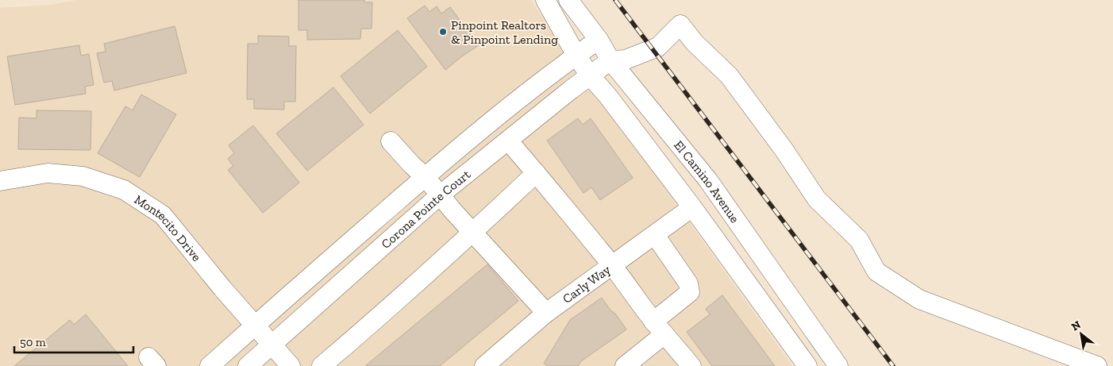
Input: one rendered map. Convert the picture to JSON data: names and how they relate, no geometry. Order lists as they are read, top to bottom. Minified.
{"streets":{"street":["El Camino Avenue","Corona Pointe Court","Montecito Drive","Carly Way"]},"crossings":[["El Camino Avenue","Corona Pointe Court"],["Corona Pointe Court","Montecito Drive"]],"places":["Pinpoint Realtors & Pinpoint Lending"],"scale_bar":"50 m","north":"top left"}
